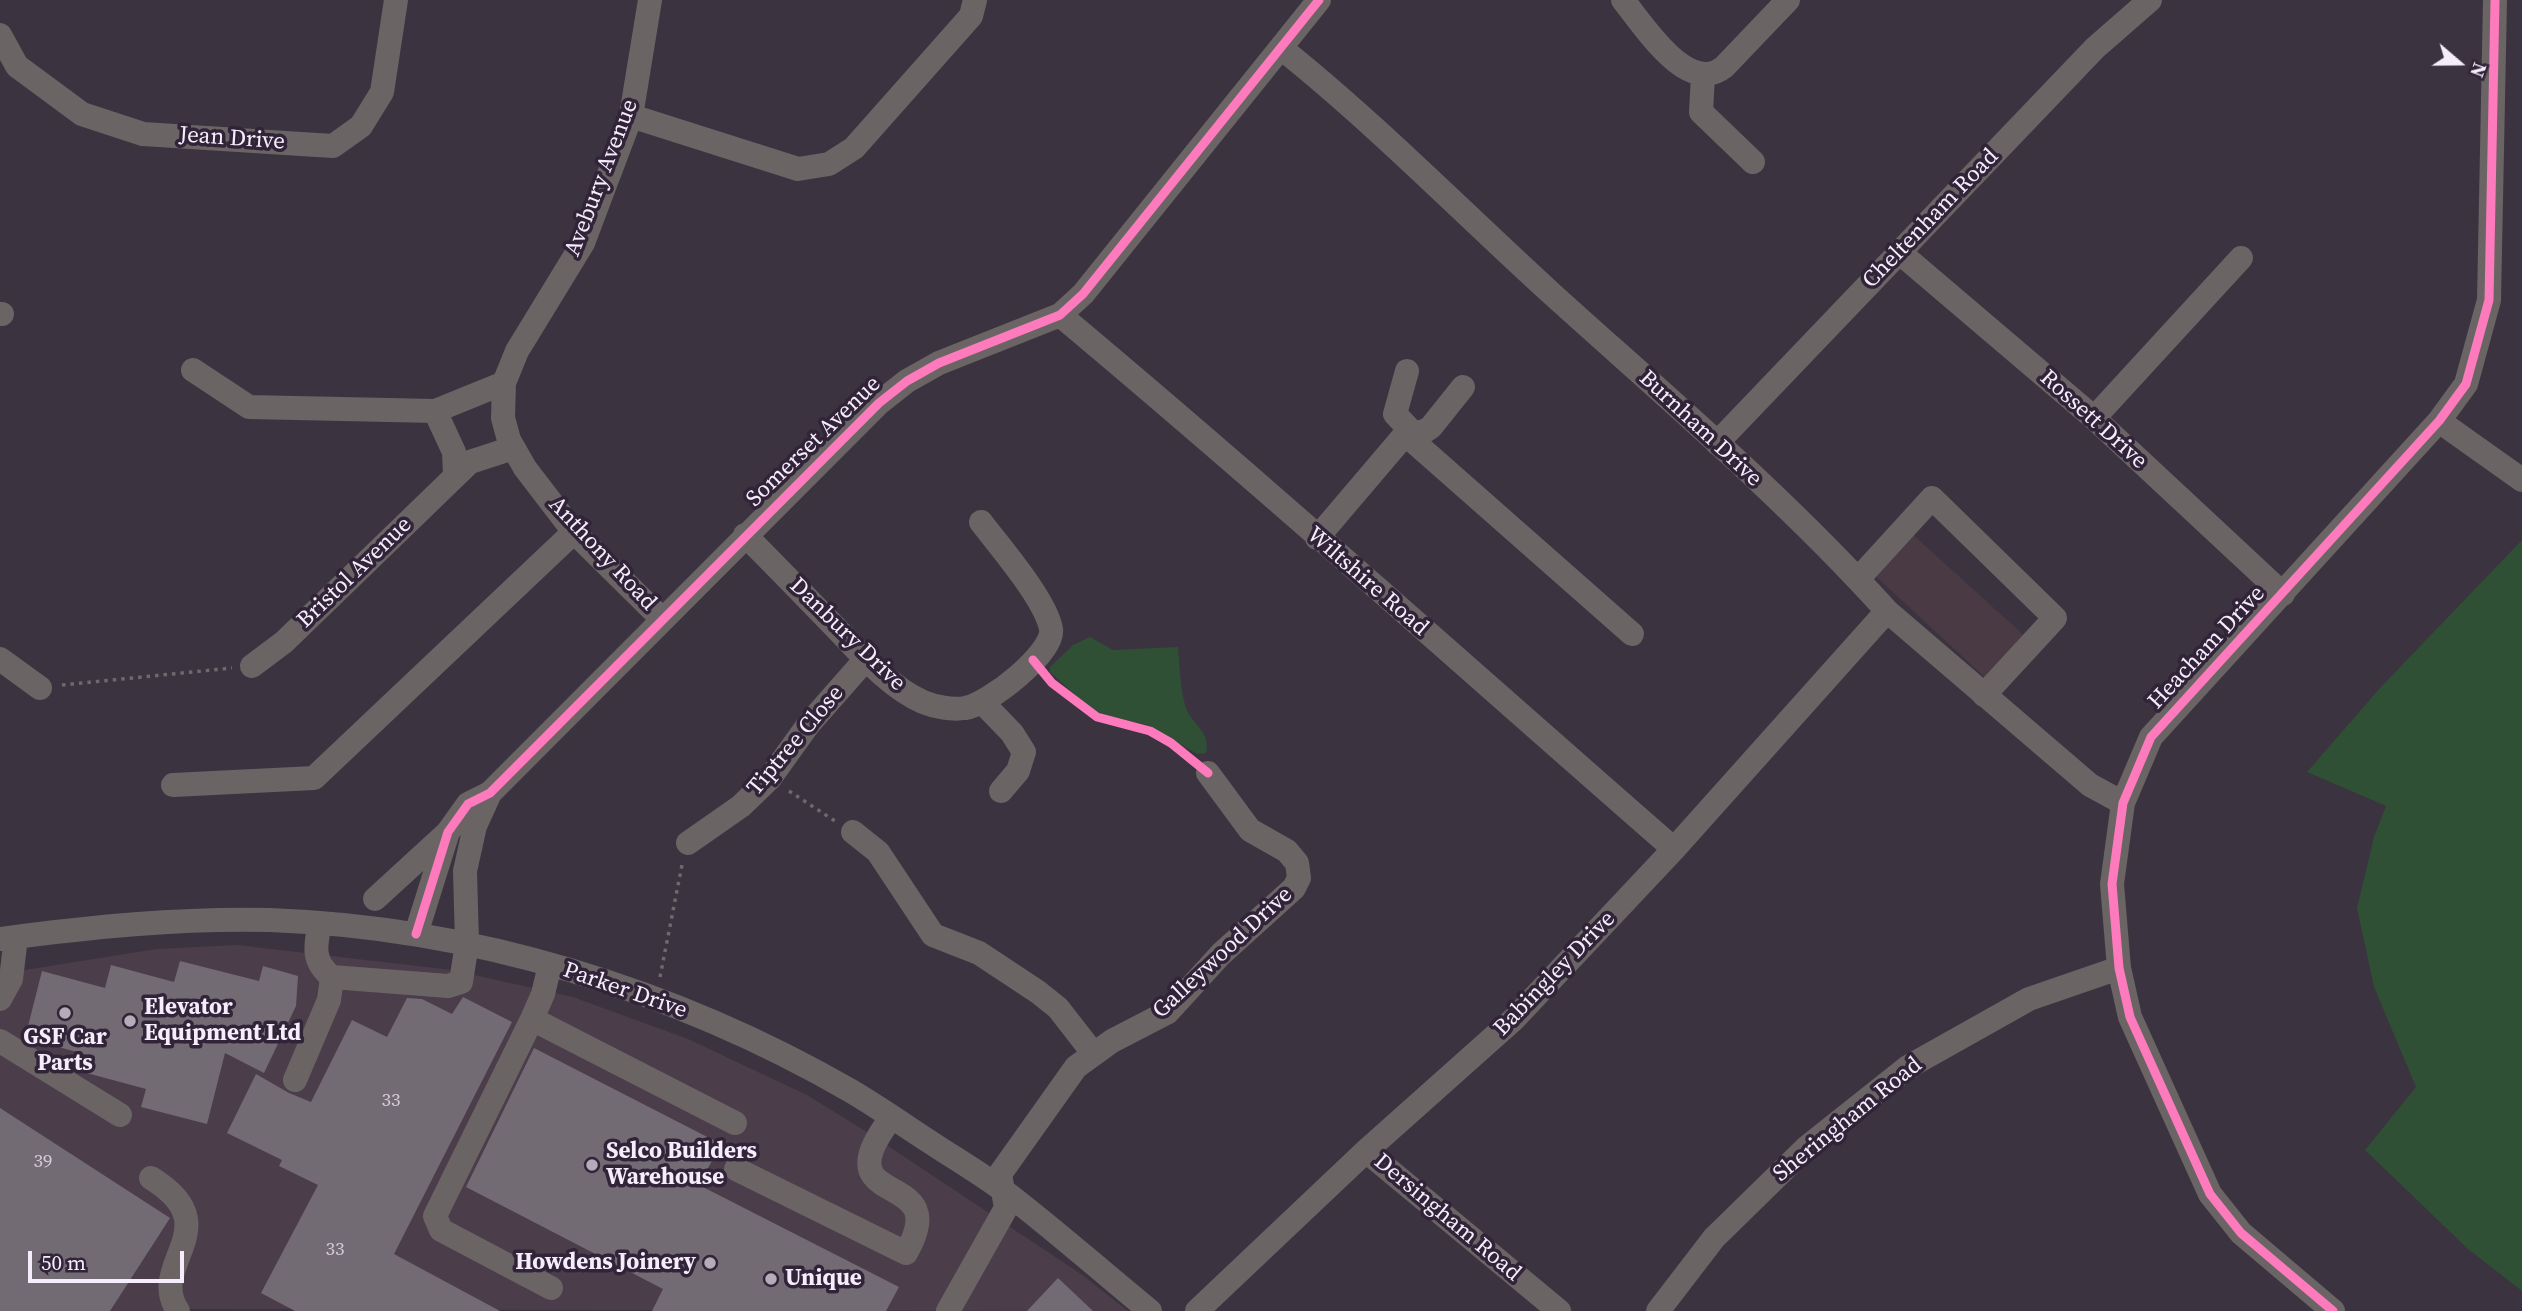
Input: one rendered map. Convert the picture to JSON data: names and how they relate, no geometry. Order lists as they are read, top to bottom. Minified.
{"streets":{"street":["Jean Drive","Avebury Avenue","Cheltenham Road","Rossett Drive","Burnham Drive","Somerset Avenue","Anthony Road","Bristol Avenue","Wiltshire Road","Danbury Drive","Heacham Drive","Tiptree Close","Galleywood Drive","Babingley Drive","Parker Drive","Sheringham Road","Dersingham Road"]},"crossings":[["Avebury Avenue","Anthony Road"],["Cheltenham Road","Rossett Drive"],["Cheltenham Road","Burnham Drive"],["Rossett Drive","Heacham Drive"],["Burnham Drive","Somerset Avenue"],["Burnham Drive","Heacham Drive"],["Burnham Drive","Babingley Drive"],["Somerset Avenue","Anthony Road"],["Somerset Avenue","Wiltshire Road"],["Somerset Avenue","Danbury Drive"],["Somerset Avenue","Parker Drive"],["Anthony Road","Bristol Avenue"],["Wiltshire Road","Babingley Drive"],["Danbury Drive","Tiptree Close"],["Heacham Drive","Sheringham Road"],["Galleywood Drive","Parker Drive"],["Babingley Drive","Dersingham Road"]],"places":["GSF Car Parts","Elevator Equipment Ltd","Selco Builders Warehouse","Howdens Joinery","Unique"],"house_numbers":["33","39","33"],"scale_bar":"50 m","north":"right"}
